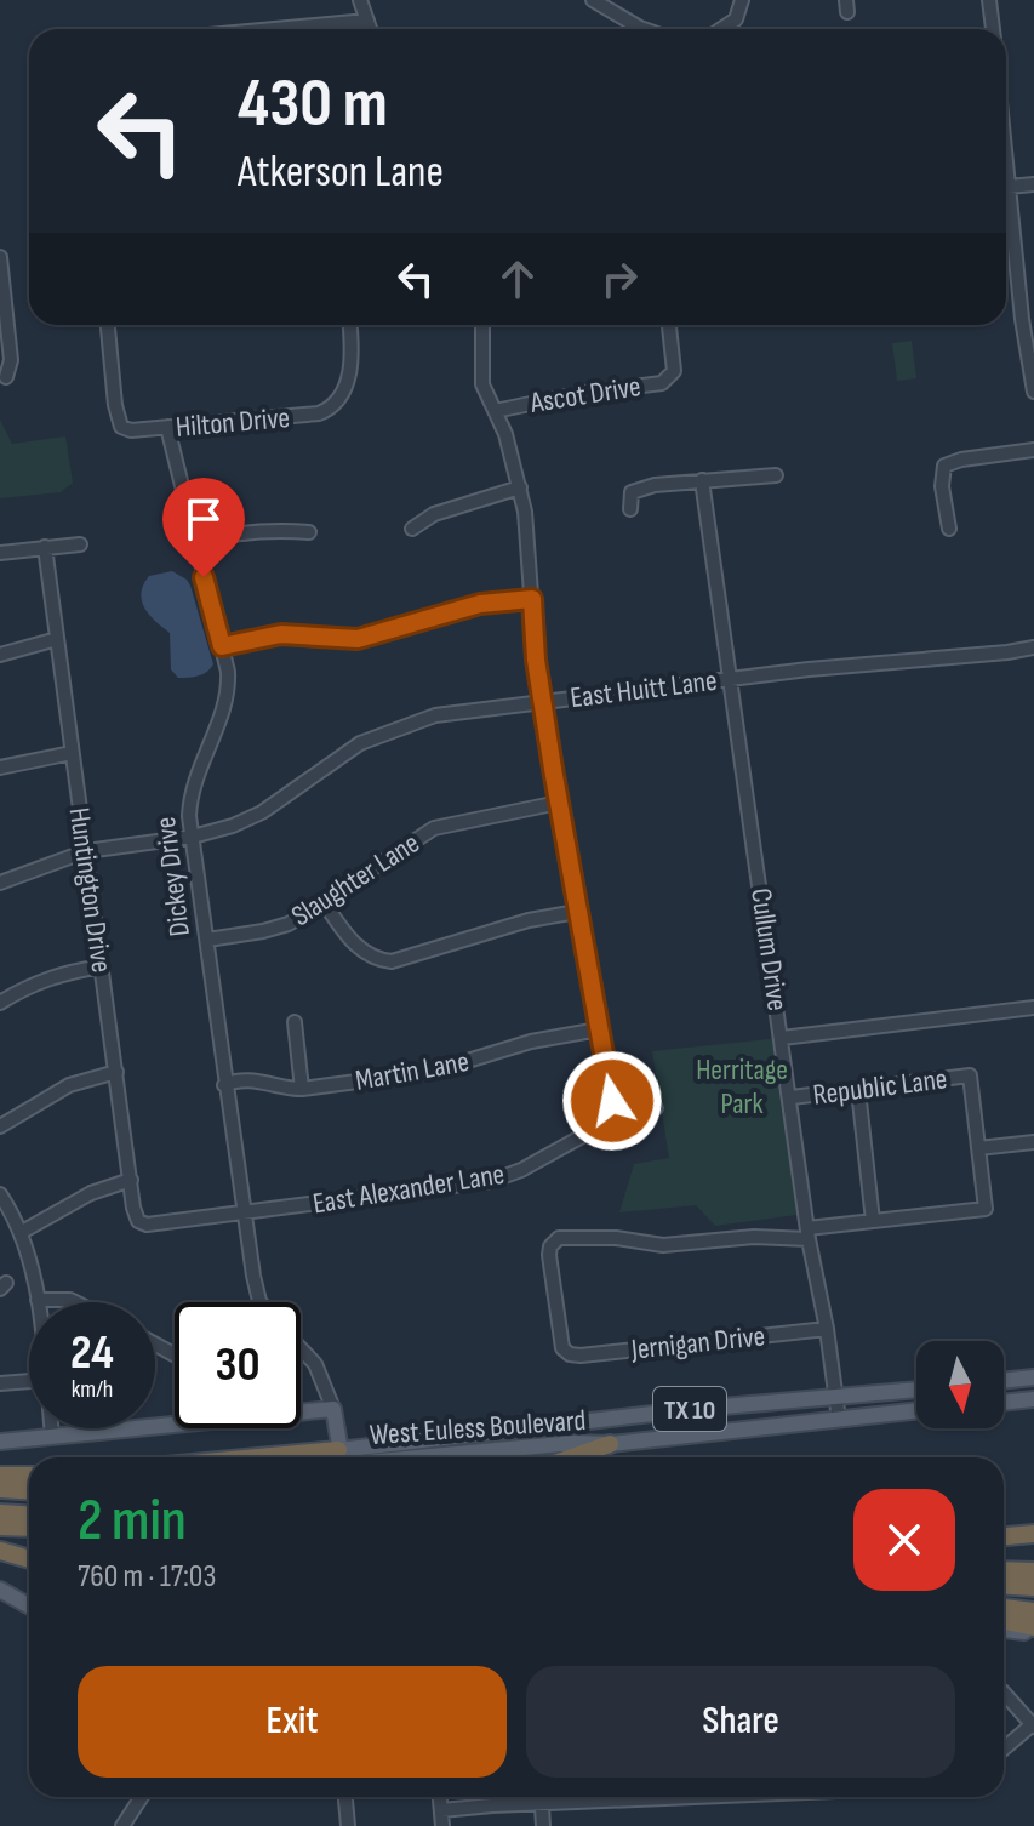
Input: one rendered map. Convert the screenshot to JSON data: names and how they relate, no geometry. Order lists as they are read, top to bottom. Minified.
{"streets":{"main road":["Dickey Drive","TX 10","West Euless Boulevard"],"street":["Ascot Drive","Hilton Drive","East Huitt Lane","Slaughter Lane","Huntington Drive","Cullum Drive","Martin Lane","Republic Lane","East Alexander Lane","Jernigan Drive"]},"crossings":[["Hilton Drive","Dickey Drive"],["East Huitt Lane","Dickey Drive"],["East Huitt Lane","Huntington Drive"],["East Huitt Lane","Cullum Drive"],["Dickey Drive","Slaughter Lane"],["Dickey Drive","Martin Lane"],["Dickey Drive","East Alexander Lane"],["Dickey Drive","West Euless Boulevard"],["Huntington Drive","East Alexander Lane"],["Cullum Drive","Republic Lane"],["Cullum Drive","Jernigan Drive"],["Cullum Drive","West Euless Boulevard"]],"parks":["Herritage Park"],"north":"bottom","page":{"turn":["430 m","Atkerson Lane"],"speed":"24 km/h","limit":"30","heading":["2 min","760 m · 17:03"],"buttons":["Exit","Share"]}}
